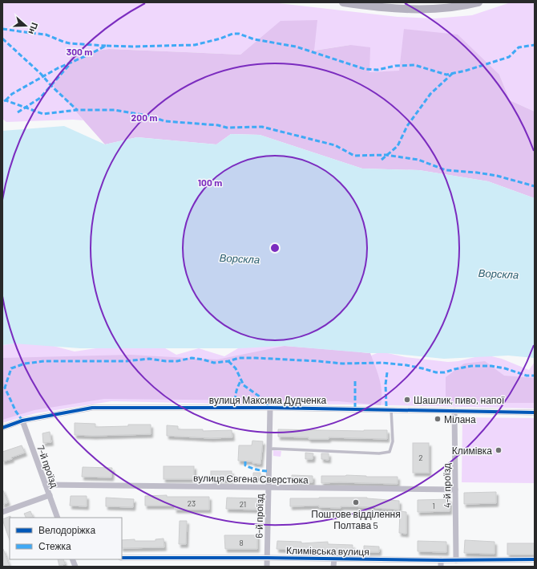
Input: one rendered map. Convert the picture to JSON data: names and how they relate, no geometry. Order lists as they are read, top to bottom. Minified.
{"streets":{"street":["вулиця Максима Дудченка","7-й проїзд","вулиця Євгена Сверстюка","4-й проїзд","6-й проїзд","Климівська вулиця"]},"crossings":[["вулиця Максима Дудченка","7-й проїзд"],["вулиця Максима Дудченка","4-й проїзд"],["вулиця Максима Дудченка","6-й проїзд"],["7-й проїзд","вулиця Євгена Сверстюка"],["вулиця Євгена Сверстюка","4-й проїзд"],["вулиця Євгена Сверстюка","6-й проїзд"],["4-й проїзд","Климівська вулиця"],["6-й проїзд","Климівська вулиця"]],"water":["Ворскла"],"places":["Шашлик, пиво, напої","Мілана","Климівка","Поштове відділення Полтава 5"],"house_numbers":["2","23","21","1","8"],"legend":["Велодоріжка","Стежка"],"north":"right","rings":["300 m","200 m","100 m"]}
